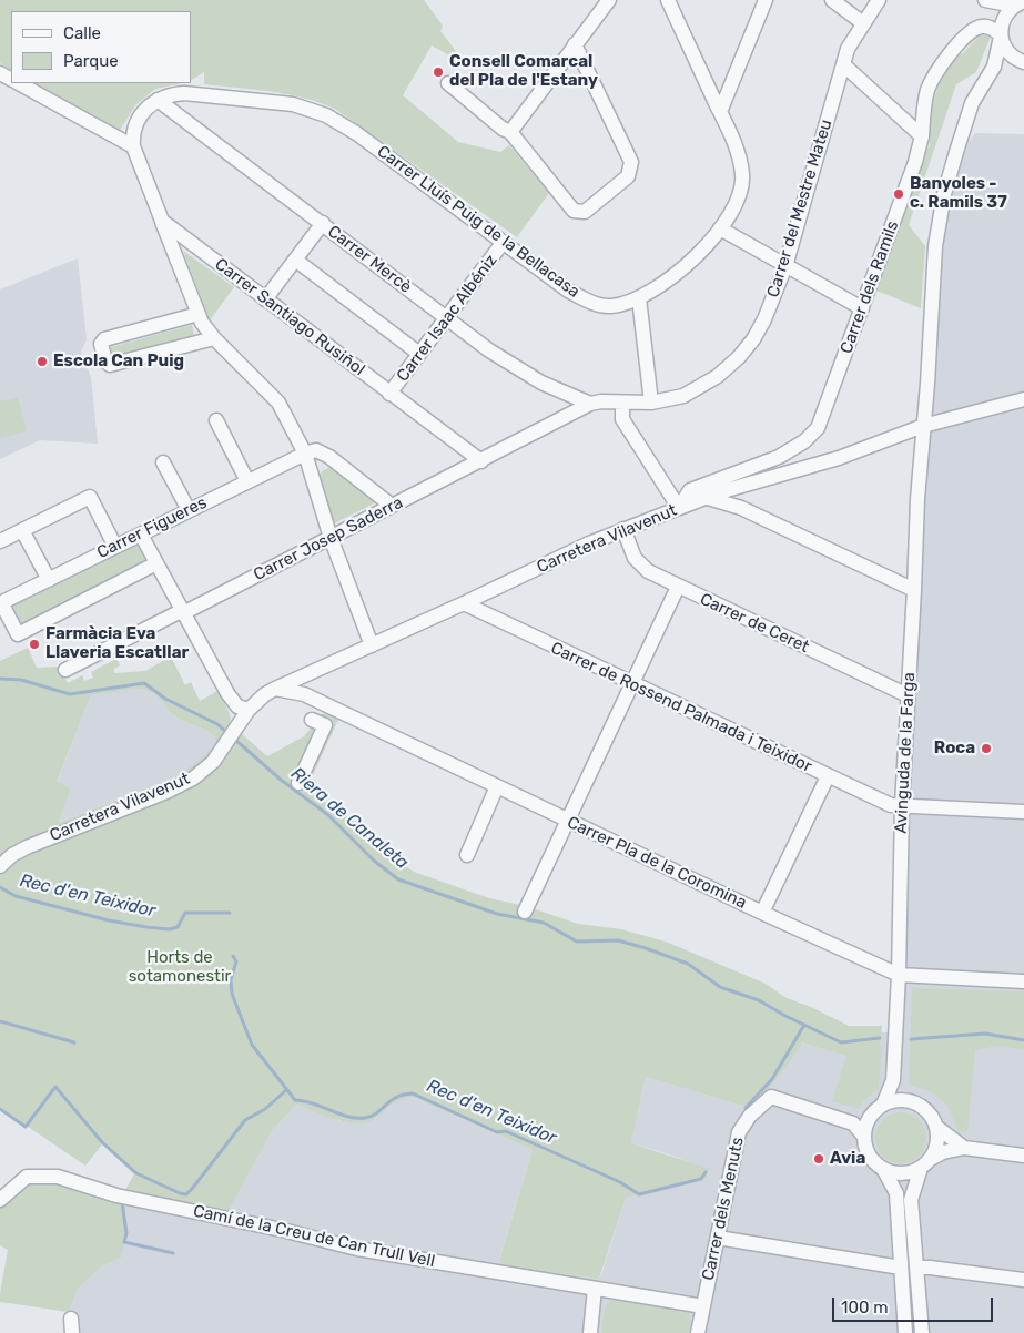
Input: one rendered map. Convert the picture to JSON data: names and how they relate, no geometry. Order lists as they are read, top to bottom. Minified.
{"streets":{"street":["Carrer del Mestre Mateu","Carrer Lluís Puig de la Bellacasa","Carrer Mercè","Carrer dels Ramils","Carrer Santiago Rusiñol","Carrer Isaac Albéniz","Carrer Figueres","Carrer Josep Saderra","Carretera Vilavenut","Carrer de Ceret","Carrer de Rossend Palmada i Teixidor","Avinguda de la Farga","Carrer Pla de la Coromina","Carrer dels Menuts","Camí de la Creu de Can Trull Vell"]},"crossings":[["Carrer del Mestre Mateu","Carrer Mercè"],["Carrer del Mestre Mateu","Carrer Josep Saderra"],["Carrer Lluís Puig de la Bellacasa","Carrer Mercè"],["Carrer Lluís Puig de la Bellacasa","Carrer Isaac Albéniz"],["Carrer Mercè","Carrer Isaac Albéniz"],["Carrer Mercè","Carrer Josep Saderra"],["Carrer dels Ramils","Carretera Vilavenut"],["Carrer Santiago Rusiñol","Carrer Isaac Albéniz"],["Carrer Santiago Rusiñol","Carrer Josep Saderra"],["Carretera Vilavenut","Carrer de Ceret"],["Carretera Vilavenut","Carrer de Rossend Palmada i Teixidor"],["Carretera Vilavenut","Avinguda de la Farga"],["Carretera Vilavenut","Carrer Pla de la Coromina"],["Carrer de Ceret","Avinguda de la Farga"],["Carrer de Rossend Palmada i Teixidor","Avinguda de la Farga"],["Avinguda de la Farga","Carrer Pla de la Coromina"],["Carrer dels Menuts","Camí de la Creu de Can Trull Vell"]],"water":["Riera de Canaleta","Rec d'en Teixidor"],"parks":["Horts de sotamonestir"],"places":["Consell Comarcal del Pla de l'Estany","Banyoles - c. Ramils 37","Escola Can Puig","Farmàcia Eva Llaveria Escatllar","Roca","Avia"],"legend":["Calle","Parque"],"scale_bar":"100 m"}
